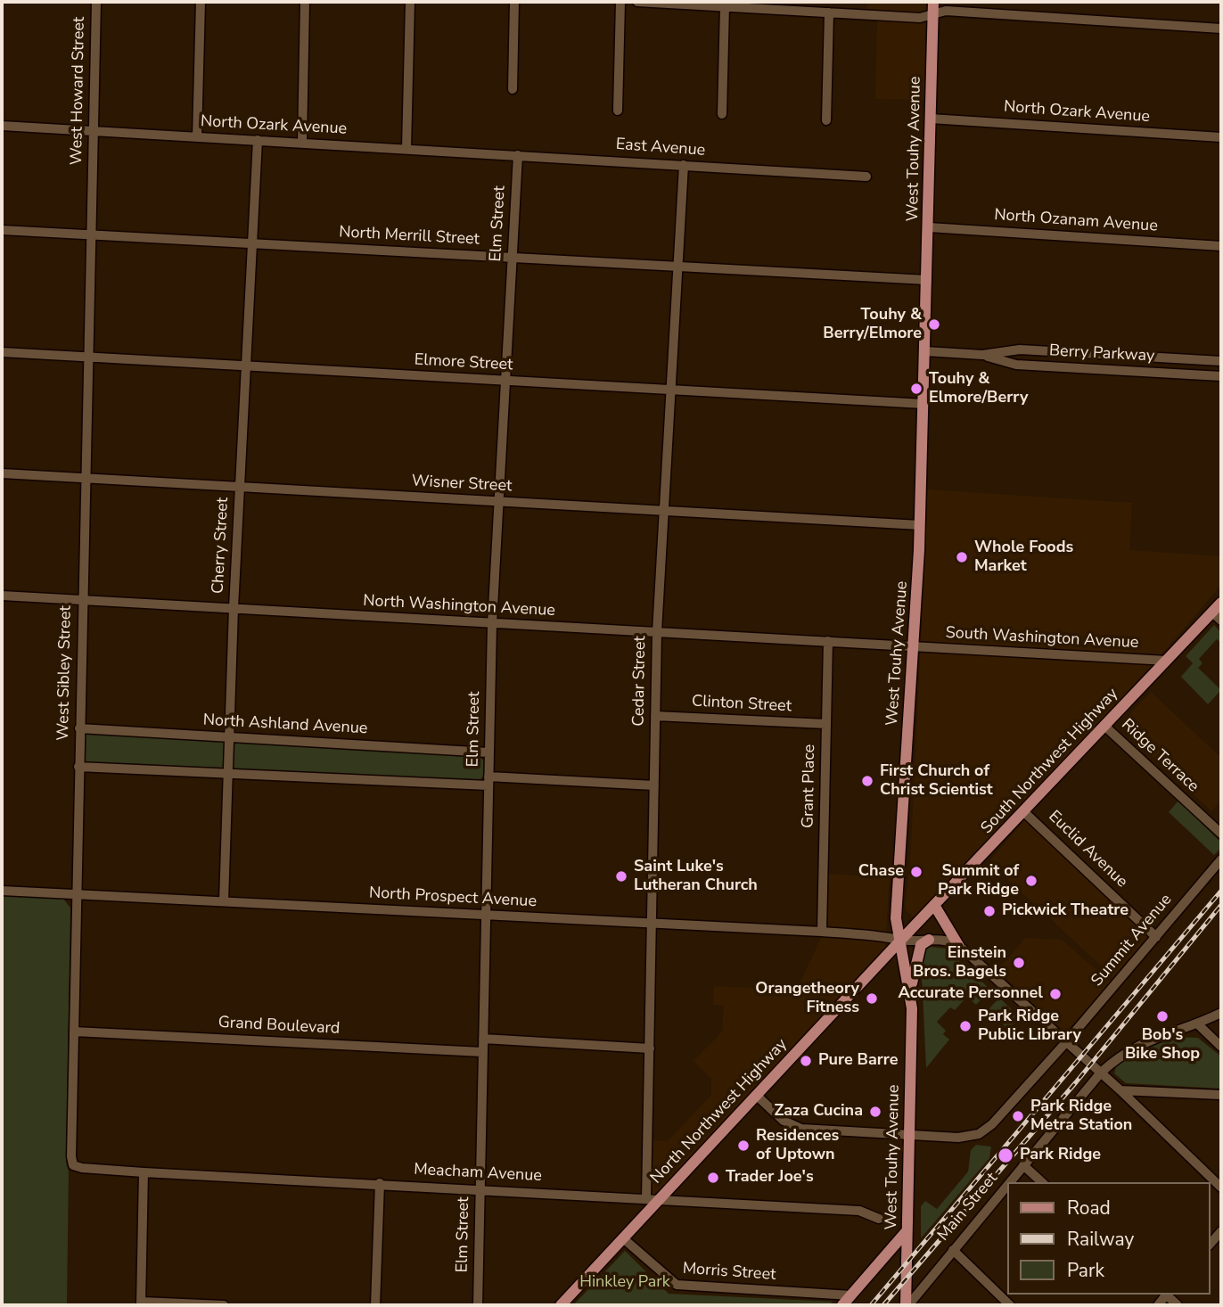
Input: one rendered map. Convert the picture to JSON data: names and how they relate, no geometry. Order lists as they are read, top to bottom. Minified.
{"streets":{"main road":["West Touhy Avenue","South Northwest Highway","North Northwest Highway"],"street":["West Howard Street","North Ozark Avenue","East Avenue","North Ozanam Avenue","Elm Street","North Merrill Street","Berry Parkway","Elmore Street","Wisner Street","Cherry Street","North Washington Avenue","South Washington Avenue","West Sibley Street","Cedar Street","Clinton Street","North Ashland Avenue","Ridge Terrace","Grant Place","Euclid Avenue","North Prospect Avenue","Summit Avenue","Grand Boulevard","Meacham Avenue","Main Street","Morris Street"]},"crossings":[["West Howard Street","North Ozark Avenue"],["West Howard Street","West Sibley Street"],["North Ozark Avenue","East Avenue"],["North Ozark Avenue","West Touhy Avenue"],["North Ozark Avenue","Cherry Street"],["East Avenue","Elm Street"],["East Avenue","Cedar Street"],["West Touhy Avenue","North Ozanam Avenue"],["West Touhy Avenue","North Merrill Street"],["West Touhy Avenue","Berry Parkway"],["West Touhy Avenue","Elmore Street"],["West Touhy Avenue","Wisner Street"],["West Touhy Avenue","North Washington Avenue"],["West Touhy Avenue","South Washington Avenue"],["West Touhy Avenue","South Northwest Highway"],["West Touhy Avenue","North Prospect Avenue"],["West Touhy Avenue","Summit Avenue"],["West Touhy Avenue","North Northwest Highway"],["West Touhy Avenue","Main Street"],["Elm Street","North Merrill Street"],["Elm Street","Elmore Street"],["Elm Street","Wisner Street"],["Elm Street","North Washington Avenue"],["Elm Street","North Ashland Avenue"],["Elm Street","North Prospect Avenue"],["Elm Street","Grand Boulevard"],["Elm Street","Meacham Avenue"],["North Merrill Street","Cherry Street"],["North Merrill Street","West Sibley Street"],["North Merrill Street","Cedar Street"],["Elmore Street","Cherry Street"],["Elmore Street","West Sibley Street"],["Elmore Street","Cedar Street"],["Wisner Street","Cherry Street"],["Wisner Street","West Sibley Street"],["Wisner Street","Cedar Street"],["Cherry Street","North Washington Avenue"],["Cherry Street","North Ashland Avenue"],["Cherry Street","North Prospect Avenue"],["North Washington Avenue","South Washington Avenue"],["North Washington Avenue","West Sibley Street"],["North Washington Avenue","Cedar Street"],["North Washington Avenue","Grant Place"],["South Washington Avenue","South Northwest Highway"],["West Sibley Street","North Ashland Avenue"],["West Sibley Street","North Prospect Avenue"],["West Sibley Street","Grand Boulevard"],["West Sibley Street","Meacham Avenue"],["Cedar Street","Clinton Street"],["Cedar Street","North Prospect Avenue"],["Cedar Street","Meacham Avenue"],["Clinton Street","Grant Place"],["Ridge Terrace","South Northwest Highway"],["South Northwest Highway","Euclid Avenue"],["South Northwest Highway","North Prospect Avenue"],["South Northwest Highway","North Northwest Highway"],["Grant Place","North Prospect Avenue"],["Euclid Avenue","Summit Avenue"],["North Prospect Avenue","North Northwest Highway"],["Summit Avenue","North Northwest Highway"],["North Northwest Highway","Meacham Avenue"],["North Northwest Highway","Morris Street"]],"parks":["Hinkley Park"],"places":["Touhy & Berry/Elmore","Touhy & Elmore/Berry","Whole Foods Market","First Church of Christ Scientist","Chase","Saint Luke's Lutheran Church","Summit of Park Ridge","Pickwick Theatre","Einstein Bros. Bagels","Accurate Personnel","Orangetheory Fitness","Bob's Bike Shop","Park Ridge Public Library","Pure Barre","Zaza Cucina","Park Ridge Metra Station","Residences of Uptown","Park Ridge","Trader Joe's"],"legend":["Road","Railway","Park"]}
